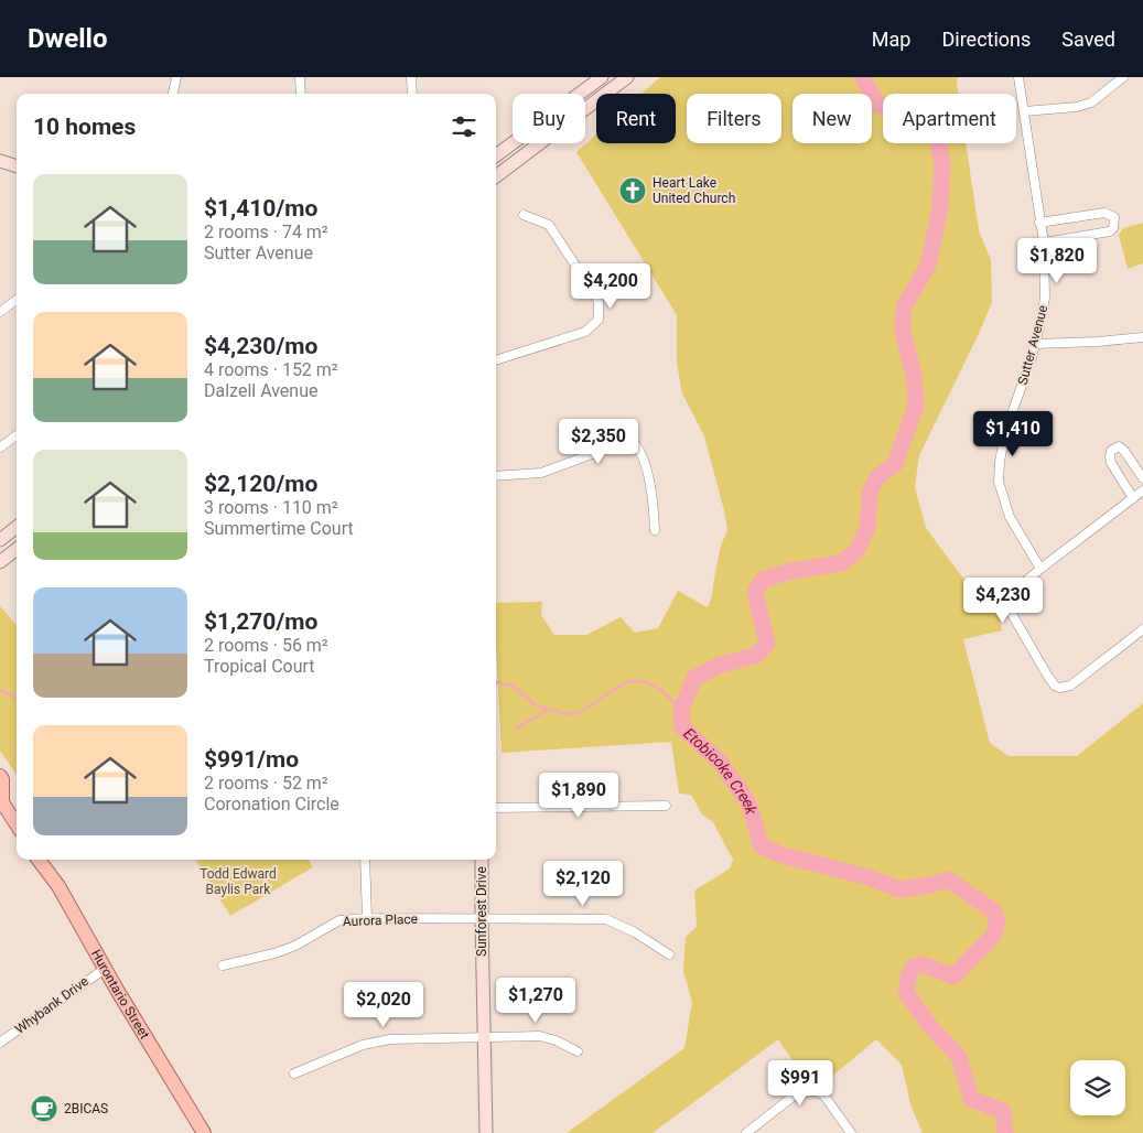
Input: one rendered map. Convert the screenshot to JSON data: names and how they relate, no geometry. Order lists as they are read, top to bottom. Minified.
{"streets":{"main road":["Sunforest Drive","Hurontario Street"],"street":["Sutter Avenue","Aurora Place","Whybank Drive"]},"crossings":[["Sunforest Drive","Aurora Place"],["Hurontario Street","Whybank Drive"]],"water":["Etobicoke Creek"],"parks":["Todd Edward Baylis Park"],"places":{"church":["Heart Lake United Church"],"cafe":["2BICAS"]},"page":{"header":"Dwello","nav":["Map","Directions","Saved"],"chip":["Buy","Rent","Filters","New","Apartment"],"heading":"10 homes","list":[{"name":"$1,410/mo","note":"2 rooms · 74 m² · Sutter Avenue"},{"name":"$4,230/mo","note":"4 rooms · 152 m² · Dalzell Avenue"},{"name":"$2,120/mo","note":"3 rooms · 110 m² · Summertime Court"},{"name":"$1,270/mo","note":"2 rooms · 56 m² · Tropical Court"},{"name":"$991/mo","note":"2 rooms · 52 m² · Coronation Circle"}],"price":["$1,820","$4,200","$1,410","$2,350","$4,230","$1,890","$2,120","$1,270","$2,020","$991"]}}
